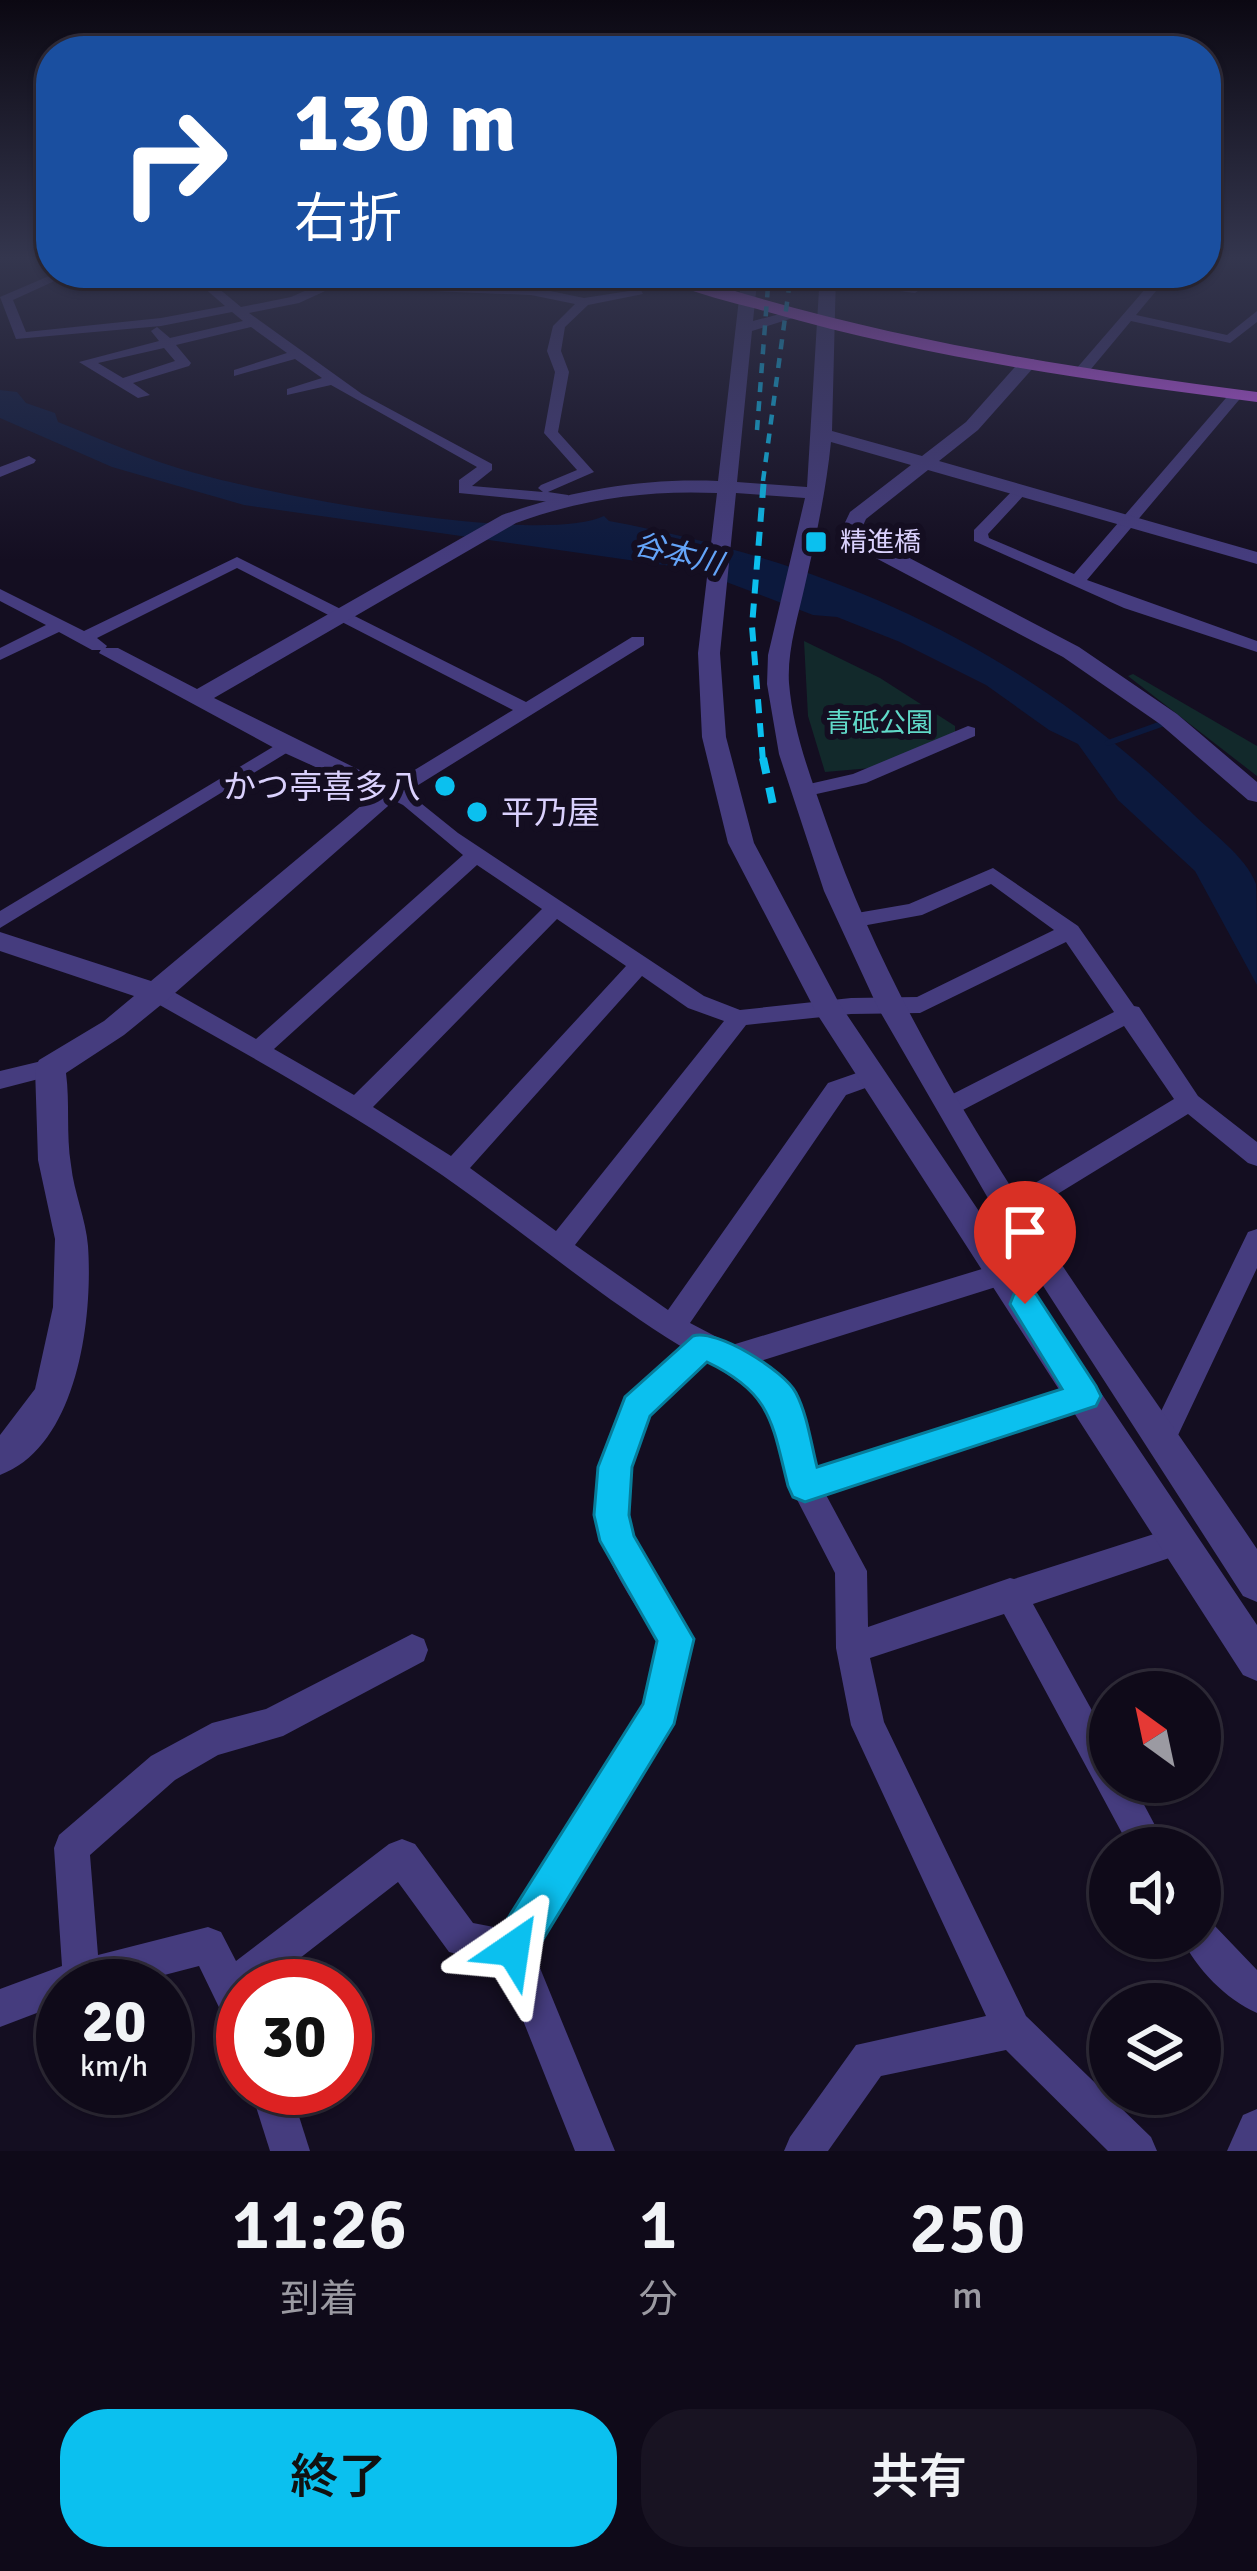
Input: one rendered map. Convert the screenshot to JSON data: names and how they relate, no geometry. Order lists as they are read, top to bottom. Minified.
{"water":["谷本川"],"parks":["青砥公園"],"places":{"transit":["精進橋"],"other":["かつ亭喜多八","平乃屋"]},"north":"top left","page":{"turn":["130 m","右折"],"speed":"20 km/h","limit":"30","eta":["11:26","到着","1","分","250","m"],"buttons":["終了","共有"]}}
